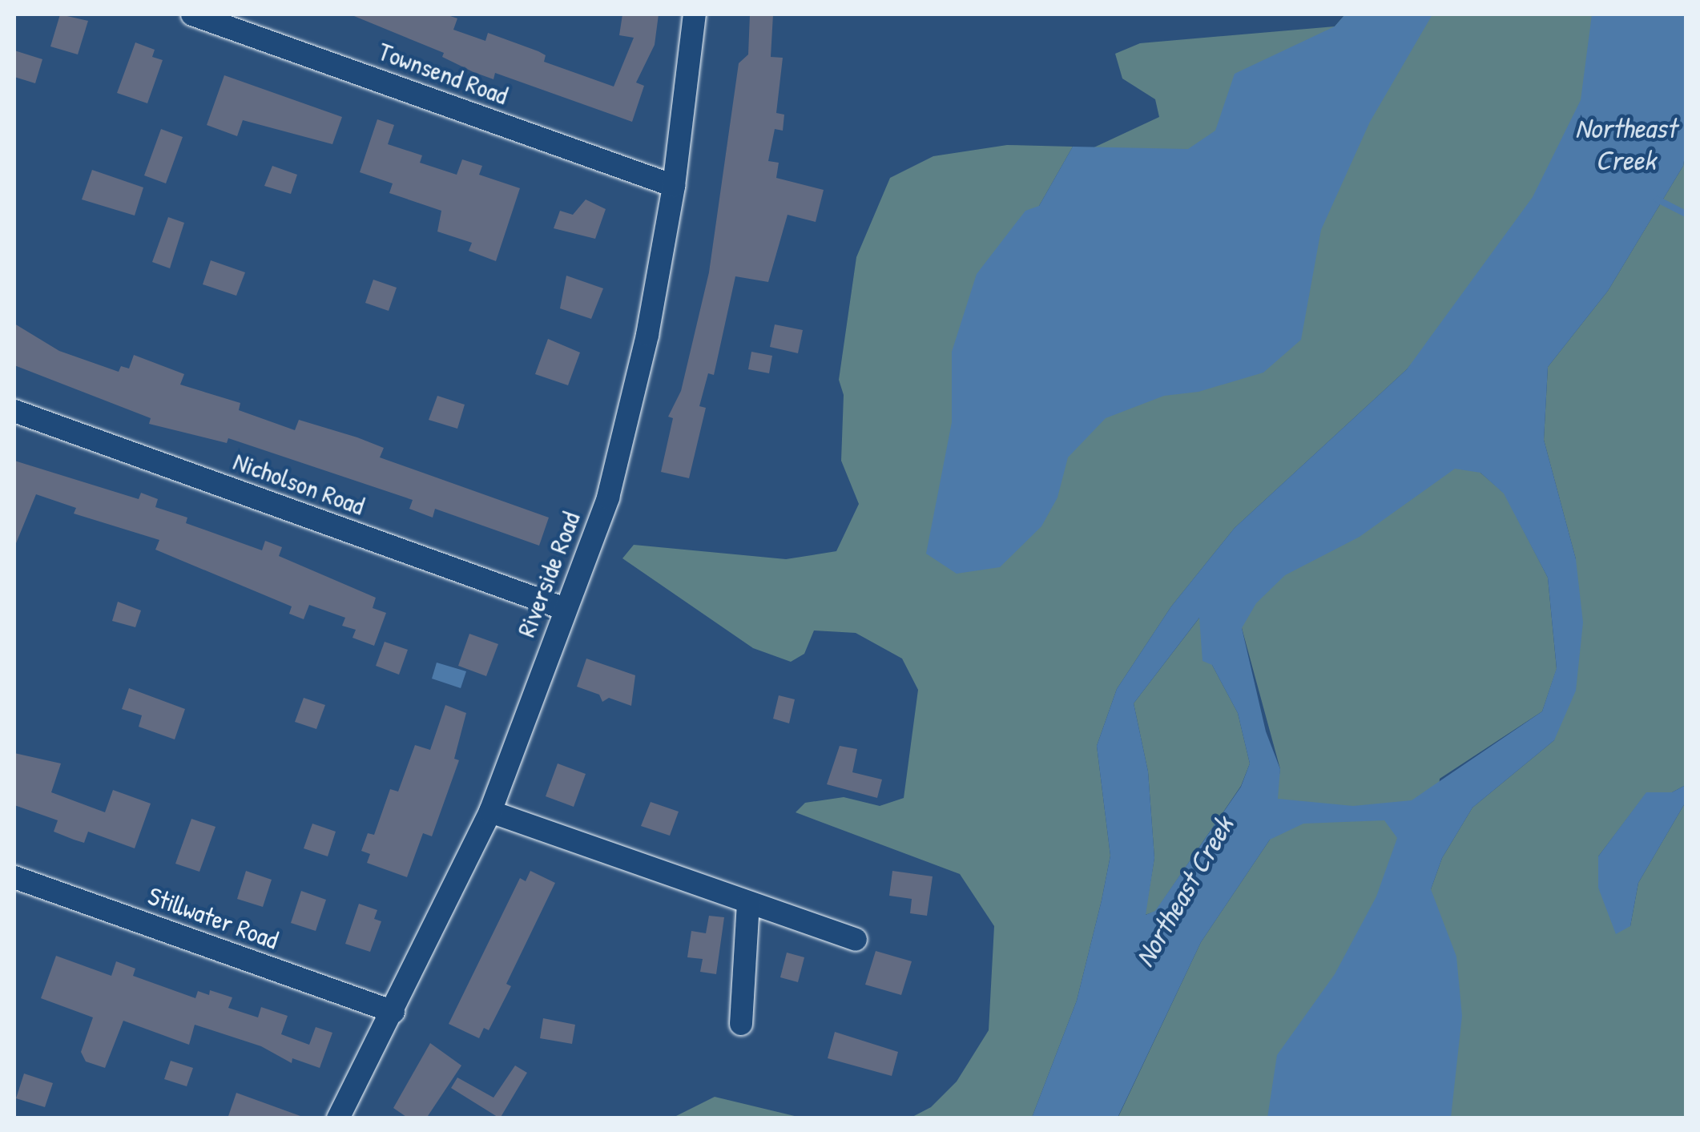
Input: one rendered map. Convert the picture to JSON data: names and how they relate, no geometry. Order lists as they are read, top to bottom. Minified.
{"streets":{"street":["Townsend Road","Nicholson Road","Riverside Road","Stillwater Road"]},"crossings":[["Townsend Road","Riverside Road"],["Nicholson Road","Riverside Road"],["Riverside Road","Stillwater Road"]],"water":["Northeast Creek"]}
